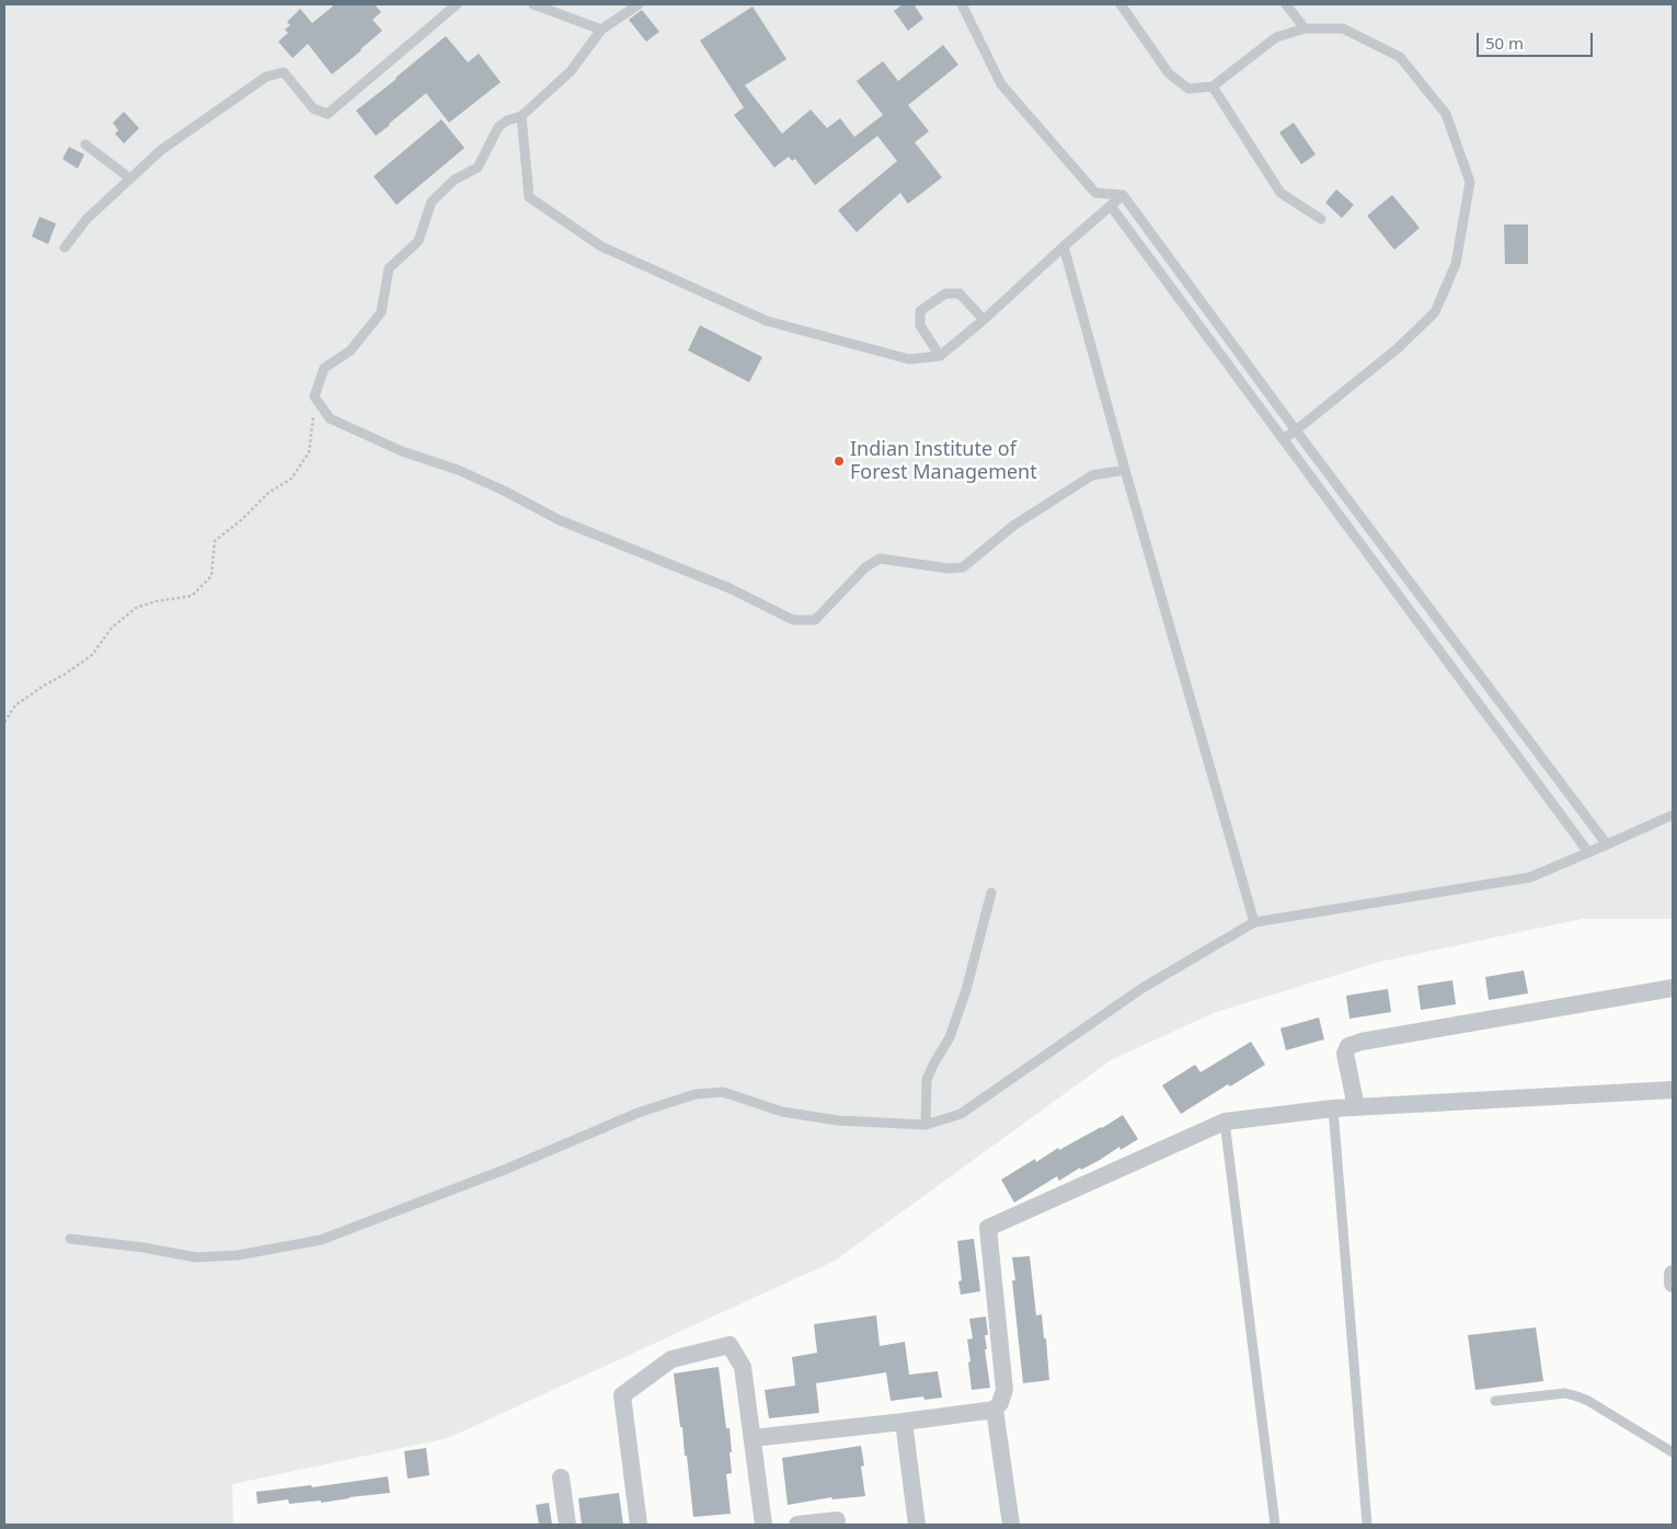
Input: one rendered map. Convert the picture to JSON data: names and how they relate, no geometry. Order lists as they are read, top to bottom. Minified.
{"places":["Indian Institute of Forest Management"],"scale_bar":"50 m"}
